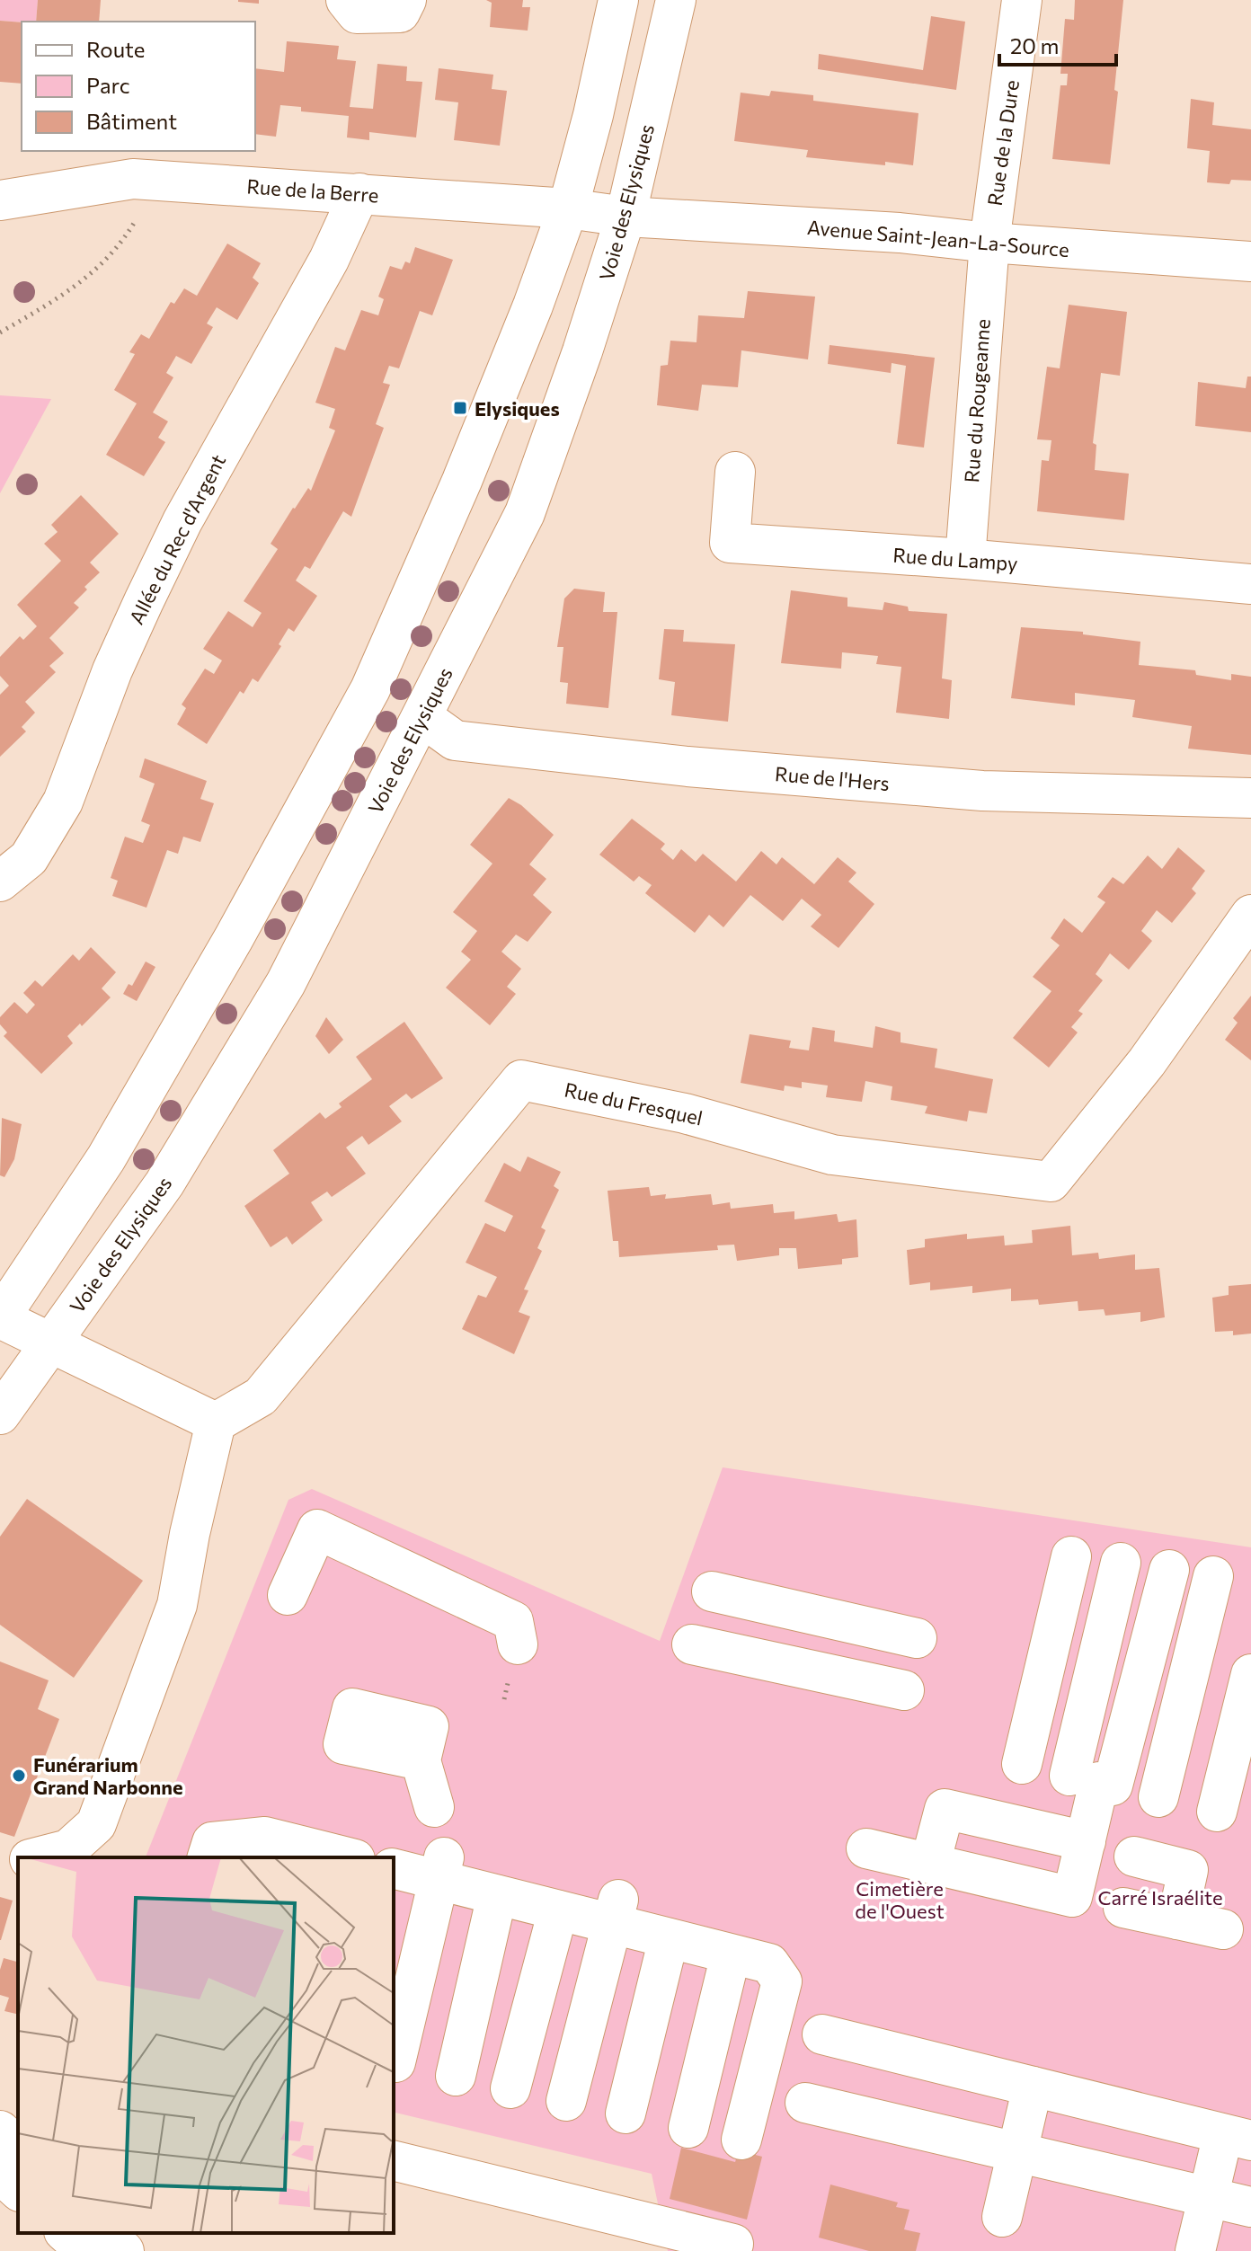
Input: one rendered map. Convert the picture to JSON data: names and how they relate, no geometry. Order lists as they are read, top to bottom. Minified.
{"streets":{"street":["Rue de la Dure","Rue de la Berre","Voie des Elysiques","Avenue Saint-Jean-La-Source","Rue du Rougeanne","Allée du Rec d'Argent","Rue du Lampy","Rue de l'Hers","Rue du Fresquel"]},"crossings":[["Rue de la Dure","Avenue Saint-Jean-La-Source"],["Rue de la Dure","Rue du Rougeanne"],["Rue de la Berre","Voie des Elysiques"],["Rue de la Berre","Avenue Saint-Jean-La-Source"],["Rue de la Berre","Allée du Rec d'Argent"],["Voie des Elysiques","Avenue Saint-Jean-La-Source"],["Voie des Elysiques","Rue de l'Hers"],["Avenue Saint-Jean-La-Source","Rue du Rougeanne"],["Rue du Rougeanne","Rue du Lampy"]],"parks":["Cimetière de l'Ouest","Carré Israélite"],"places":{"transit":["Elysiques"],"other":["Funérarium Grand Narbonne"]},"legend":["Route","Parc","Bâtiment"],"scale_bar":"20 m"}
